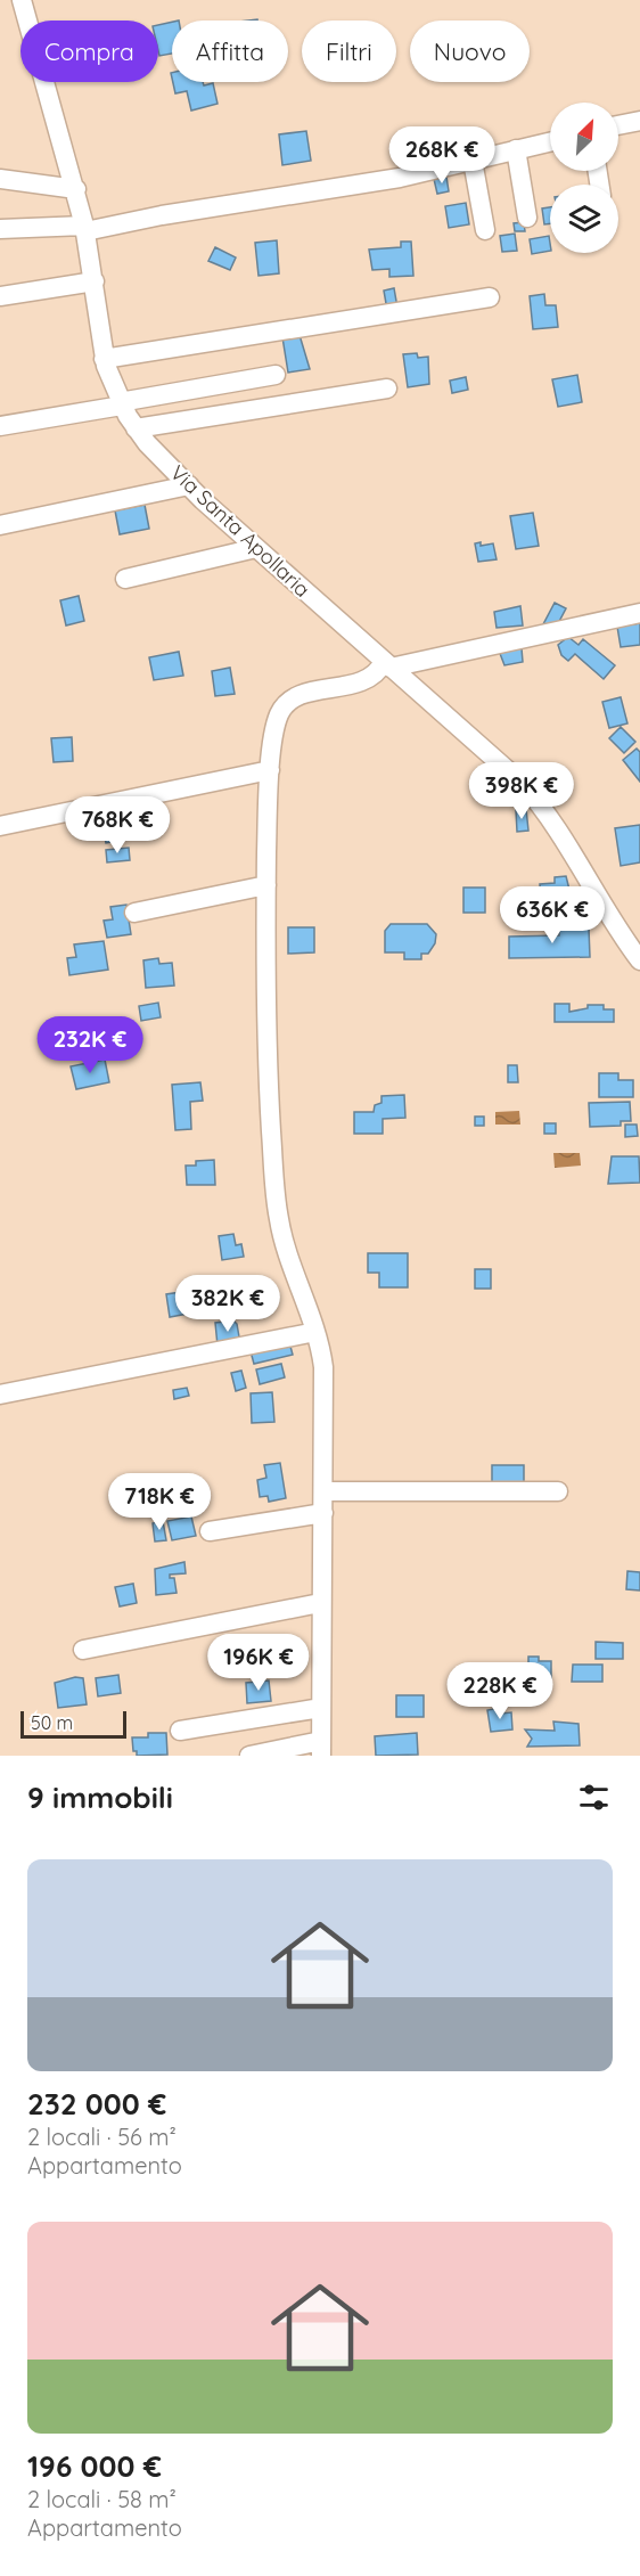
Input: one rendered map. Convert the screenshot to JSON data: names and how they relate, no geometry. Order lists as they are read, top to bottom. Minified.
{"streets":{"street":["Via Santa Apollaria"]},"scale_bar":"50 m","north":"top right","page":{"chip":["Compra","Affitta","Filtri","Nuovo"],"price":["268K €","398K €","768K €","636K €","232K €","382K €","718K €","196K €","228K €"],"scale":"50 m","heading":"9 immobili","list":[{"name":"232 000 €","note":"2 locali · 56 m² · Appartamento"},{"name":"196 000 €","note":"2 locali · 58 m² · Appartamento"}]}}
